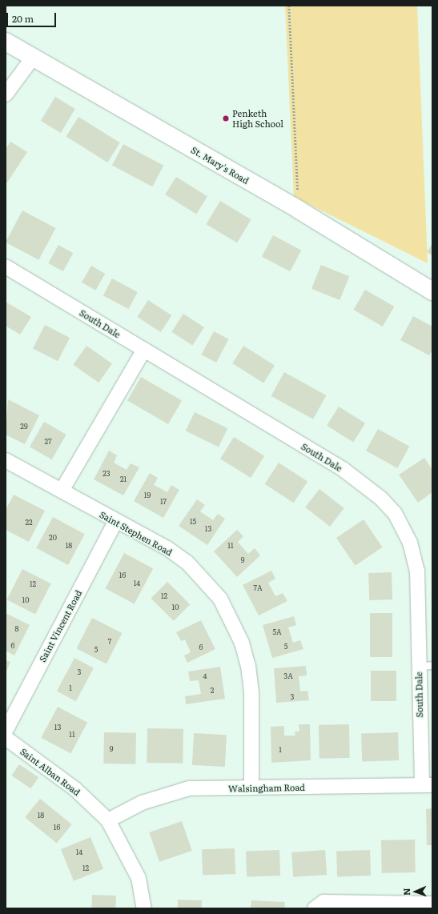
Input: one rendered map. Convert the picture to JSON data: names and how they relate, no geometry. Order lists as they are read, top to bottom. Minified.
{"streets":{"street":["St. Mary's Road","South Dale","Saint Stephen Road","Saint Vincent Road","Saint Alban Road","Walsingham Road"]},"crossings":[["South Dale","Walsingham Road"],["Saint Stephen Road","Saint Vincent Road"],["Saint Stephen Road","Walsingham Road"],["Saint Alban Road","Walsingham Road"]],"places":["Penketh High School"],"house_numbers":["29","27","23","21","19","17","15","22","13","20","18","11","9","16","14","12","7A","12","10","10","8","5A","7","6","5","6","5","3","4","3A","1","2","3","13","11","9","1","18","16","14","12"],"scale_bar":"20 m","north":"left"}
